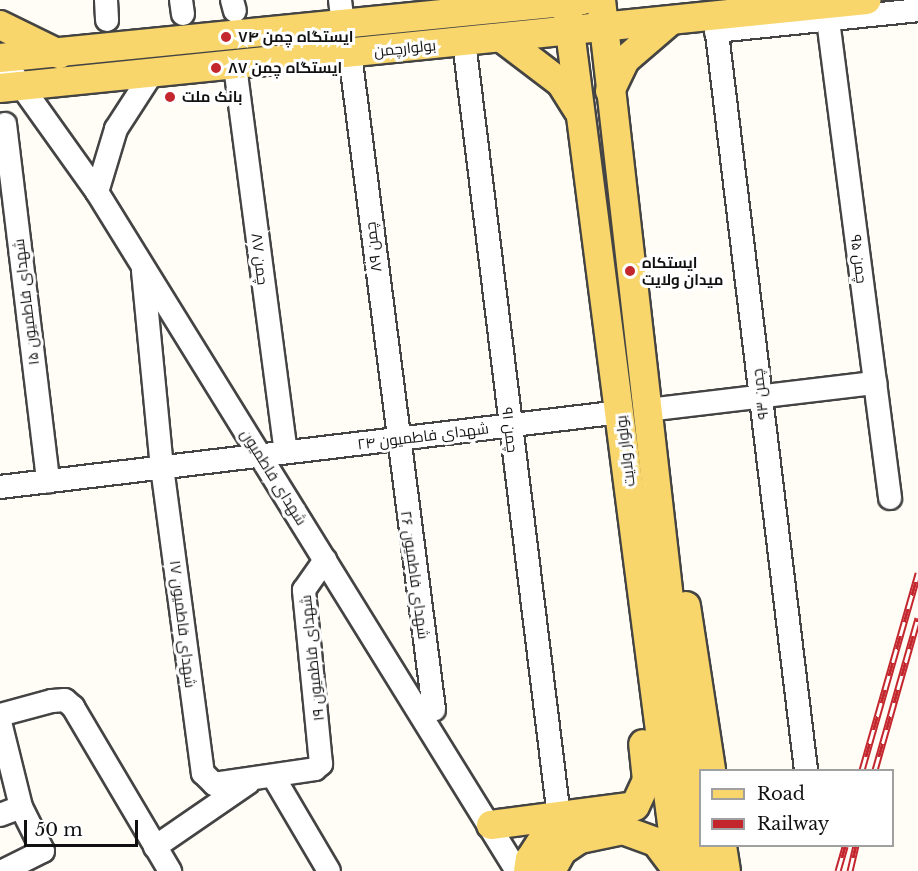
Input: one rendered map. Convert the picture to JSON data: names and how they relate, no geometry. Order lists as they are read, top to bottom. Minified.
{"streets":{"main road":["بولوارچمن","بولوار ولایت"],"street":["چمن ۸۹","چمن ۸۷","چمن ۹۵","شهدای فاطمیون ۱۵","چمن ۹۳","چمن ۹۱","شهدای فاطمیون ۲۴","شهدای فاطمیون","شهدای فاطمیون ۲۶","شهدای فاطمیون ۱۷","شهدای فاطمیون ۱۹"]},"crossings":[["بولوارچمن","چمن ۸۹"],["بولوارچمن","چمن ۸۷"],["بولوارچمن","چمن ۹۱"],["بولوارچمن","بولوار ولایت"],["بولوارچمن","شهدای فاطمیون"],["چمن ۸۹","شهدای فاطمیون ۲۴"],["چمن ۸۹","شهدای فاطمیون ۲۶"],["چمن ۸۷","شهدای فاطمیون ۲۴"],["چمن ۹۵","شهدای فاطمیون ۲۴"],["چمن ۹۳","شهدای فاطمیون ۲۴"],["چمن ۹۱","شهدای فاطمیون ۲۴"],["شهدای فاطمیون ۲۴","بولوار ولایت"],["شهدای فاطمیون ۲۴","شهدای فاطمیون"],["شهدای فاطمیون ۲۴","شهدای فاطمیون ۲۶"],["شهدای فاطمیون","شهدای فاطمیون ۱۷"],["شهدای فاطمیون","شهدای فاطمیون ۱۹"],["شهدای فاطمیون ۱۷","شهدای فاطمیون ۱۹"]],"places":["ایستگاه چمن ۷۴","ایستگاه چمن ۸۷","بانک ملت","ایستکاه میدان ولایت"],"legend":["Road","Railway"],"scale_bar":"50 m"}
